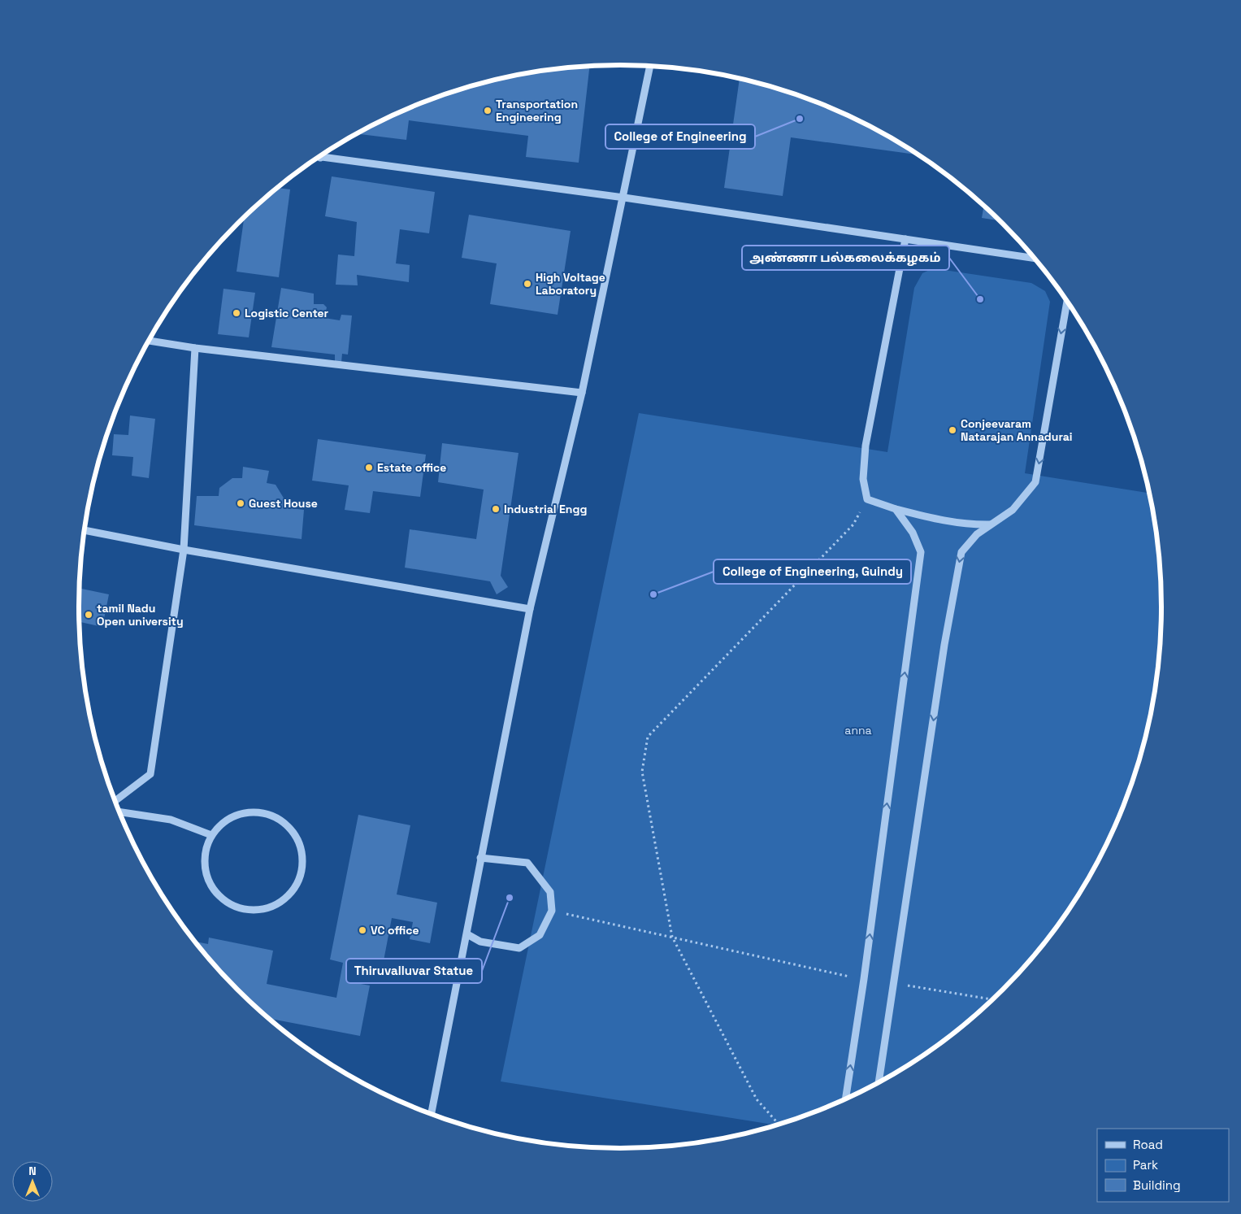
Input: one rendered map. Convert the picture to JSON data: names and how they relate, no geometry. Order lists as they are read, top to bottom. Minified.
{"parks":["anna"],"places":["Transportation Engineering","College of Engineering","High Voltage Laboratory","அண்ணா பல்கலைக்கழகம்","Logistic Center","Conjeevaram Natarajan Annadurai","Estate office","Guest House","Industrial Engg","College of Engineering, Guindy","tamil Nadu Open university","Thiruvalluvar Statue","VC office"],"legend":["Road","Park","Building"],"north":"top"}
